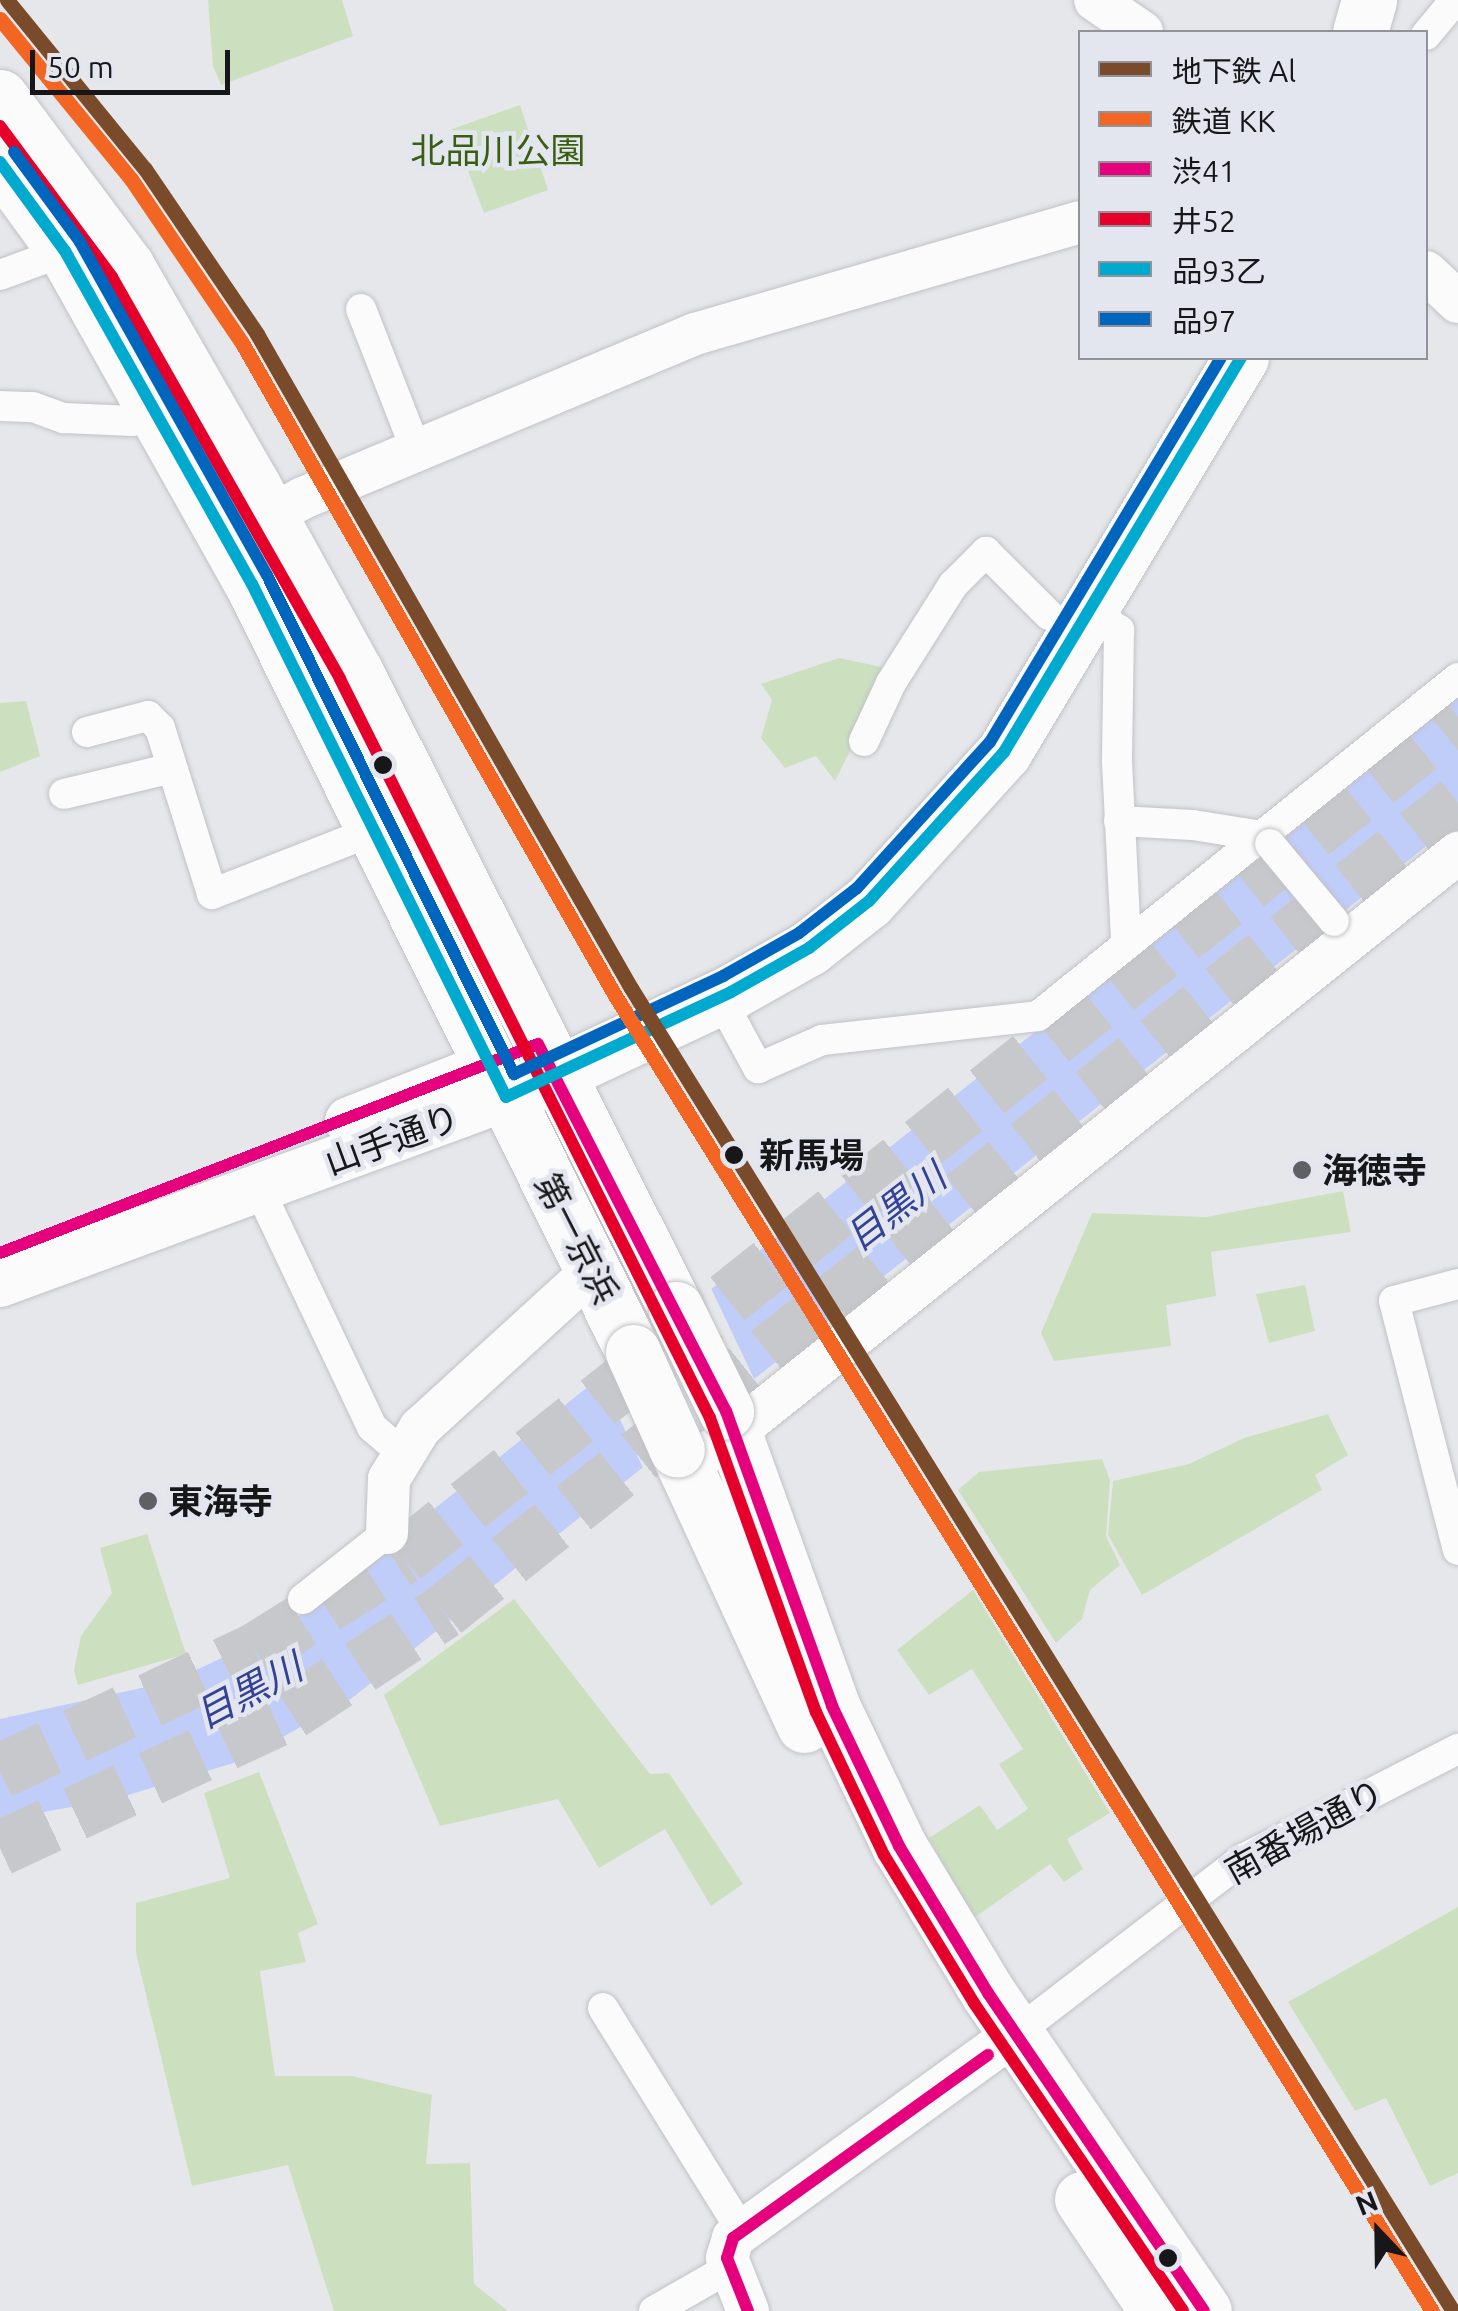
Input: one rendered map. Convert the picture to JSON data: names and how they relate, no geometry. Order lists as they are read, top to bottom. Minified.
{"streets":{"highway":["山手通り","第一京浜"],"street":["南番場通り"]},"crossings":[["山手通り","第一京浜"],["第一京浜","南番場通り"]],"water":["目黒川"],"parks":["北品川公園"],"places":["新馬場","海徳寺","東海寺"],"lines":["metro line Al","rail line KK","transit line 井52","transit line 品97","transit line 品93乙","transit line 渋41"],"legend":["地下鉄 Al","鉄道 KK","渋41","井52","品93乙","品97"],"scale_bar":"50 m","north":"top"}
